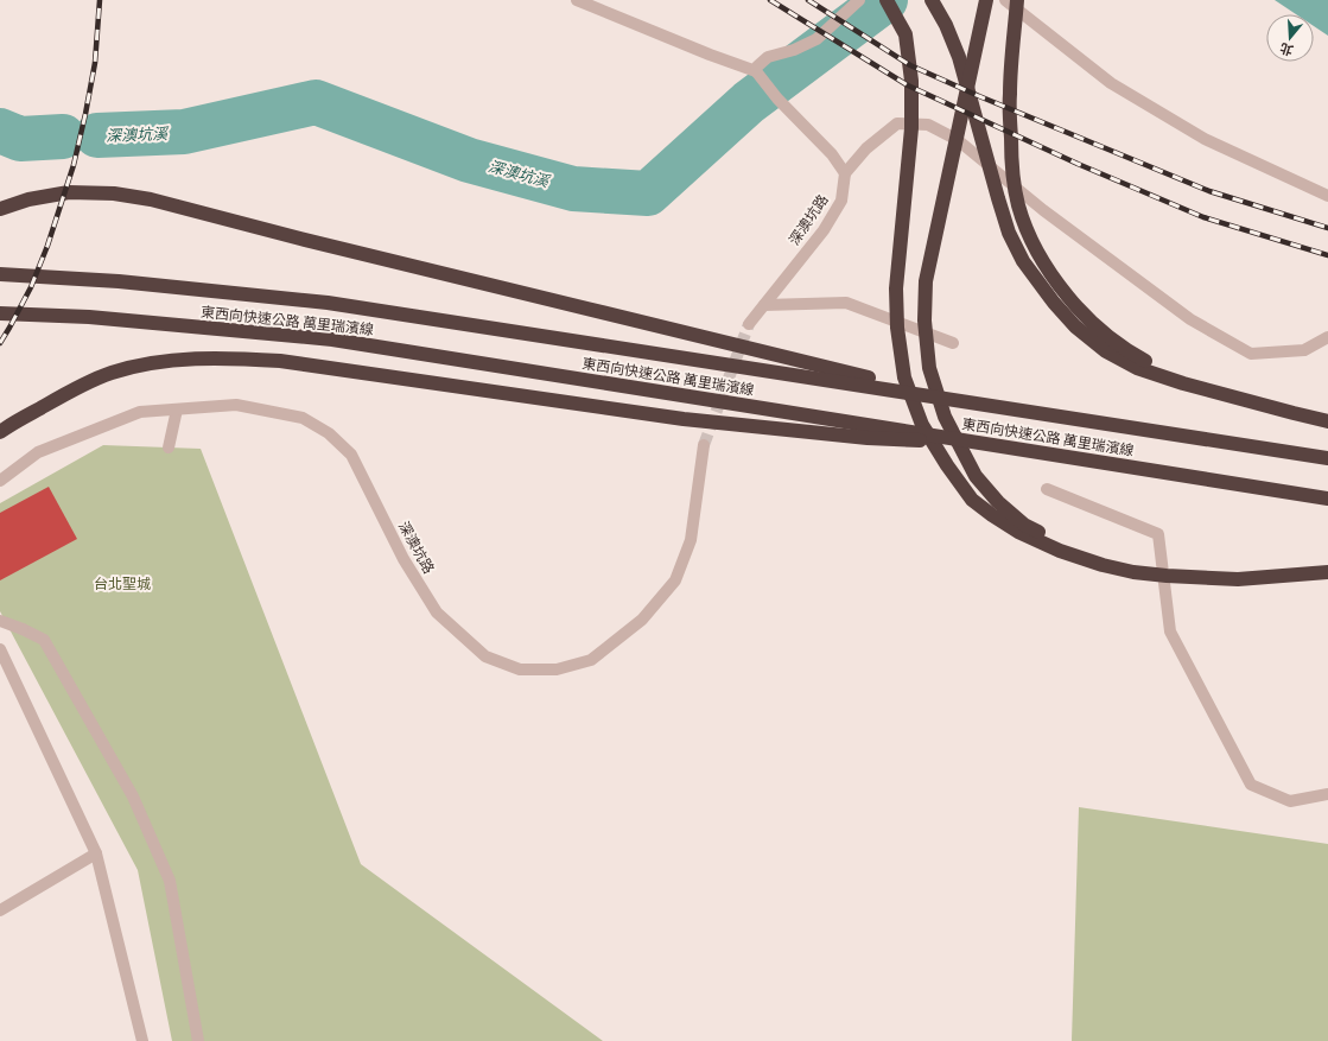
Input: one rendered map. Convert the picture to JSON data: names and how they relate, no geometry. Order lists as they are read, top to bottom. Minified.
{"streets":{"highway":["東西向快速公路 萬里瑞濱線"],"street":["深澳坑路"]},"water":["深澳坑溪"],"parks":["台北聖城"],"north":"bottom"}
